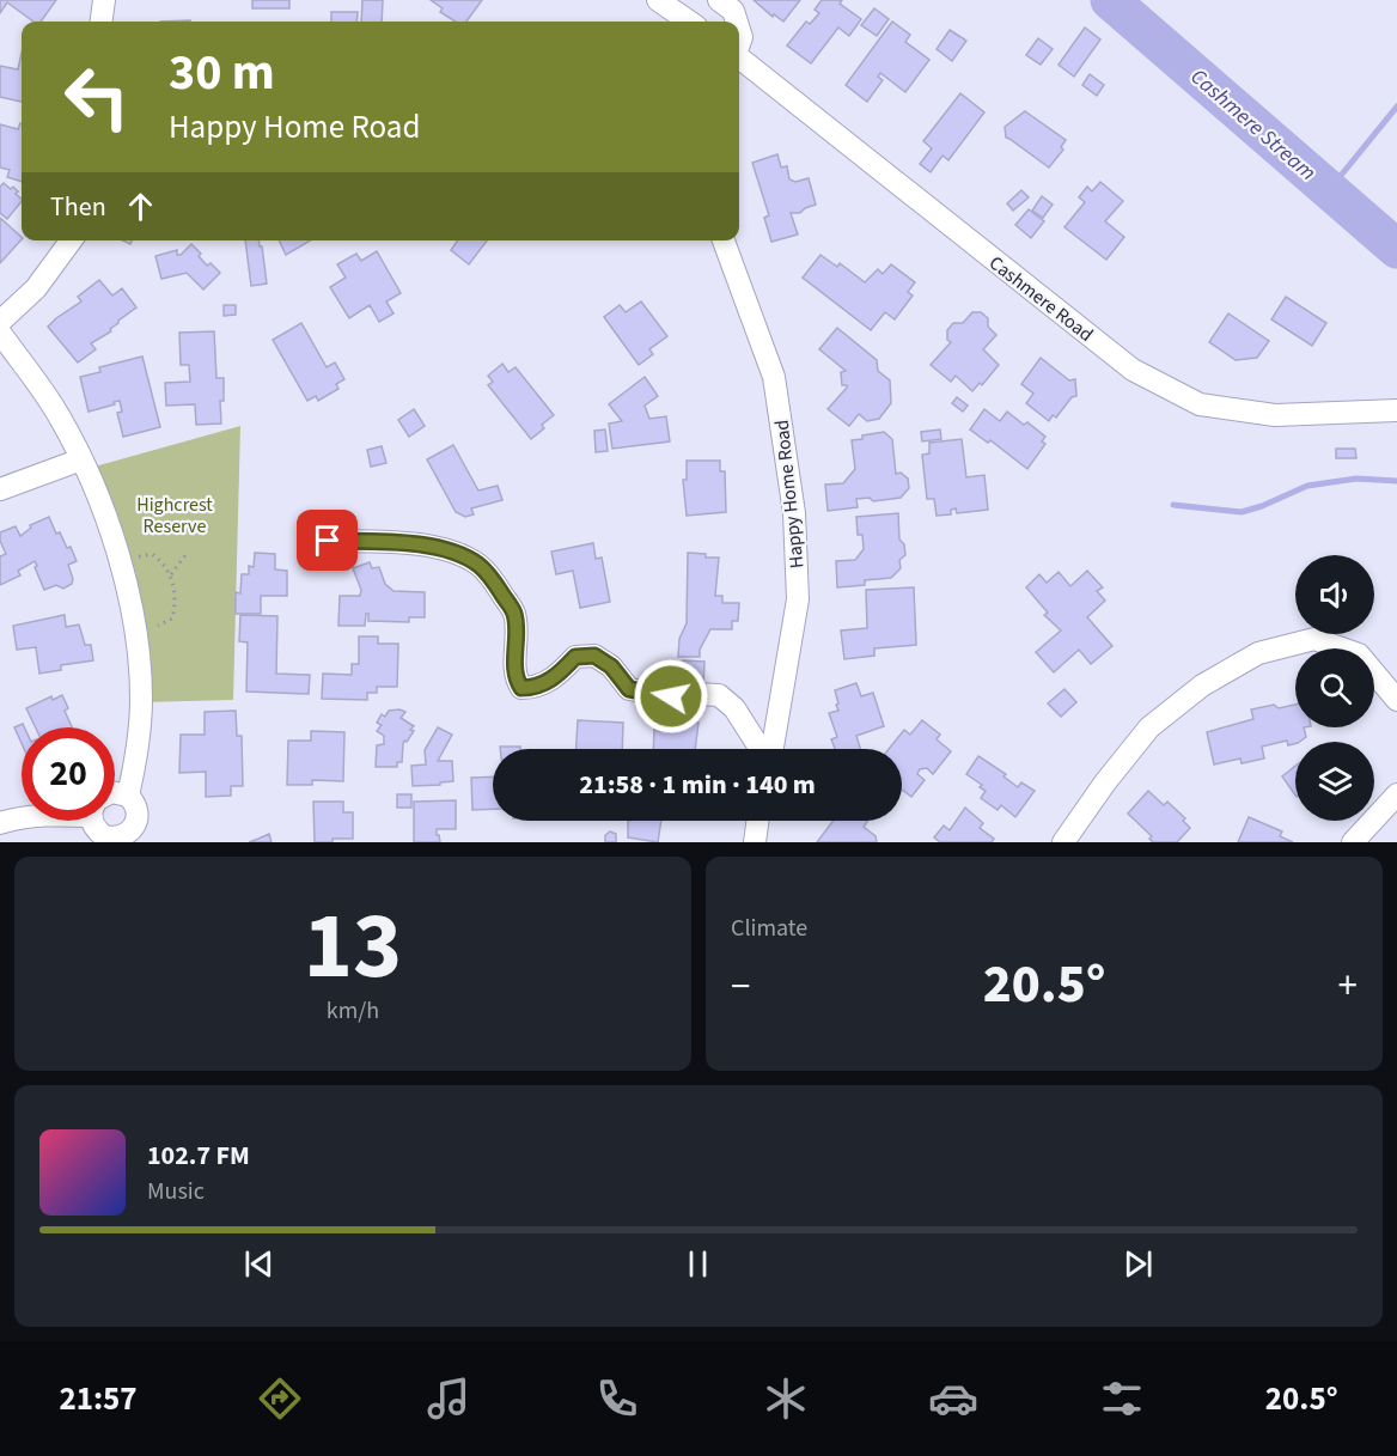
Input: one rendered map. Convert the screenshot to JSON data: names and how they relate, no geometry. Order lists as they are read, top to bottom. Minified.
{"streets":{"street":["Cashmere Road","Happy Home Road"]},"water":["Cashmere Stream"],"parks":["Highcrest Reserve"],"page":{"turn":["30 m","Happy Home Road"],"then":"Then","limit":"20","trip":"21:58 · 1 min · 140 m","tile":[["13","km/h"],"Climate"],"heat":["−","20.5°","+"],"song":["102.7 FM","Music"],"tabs":["21:57","20.5°"]}}
